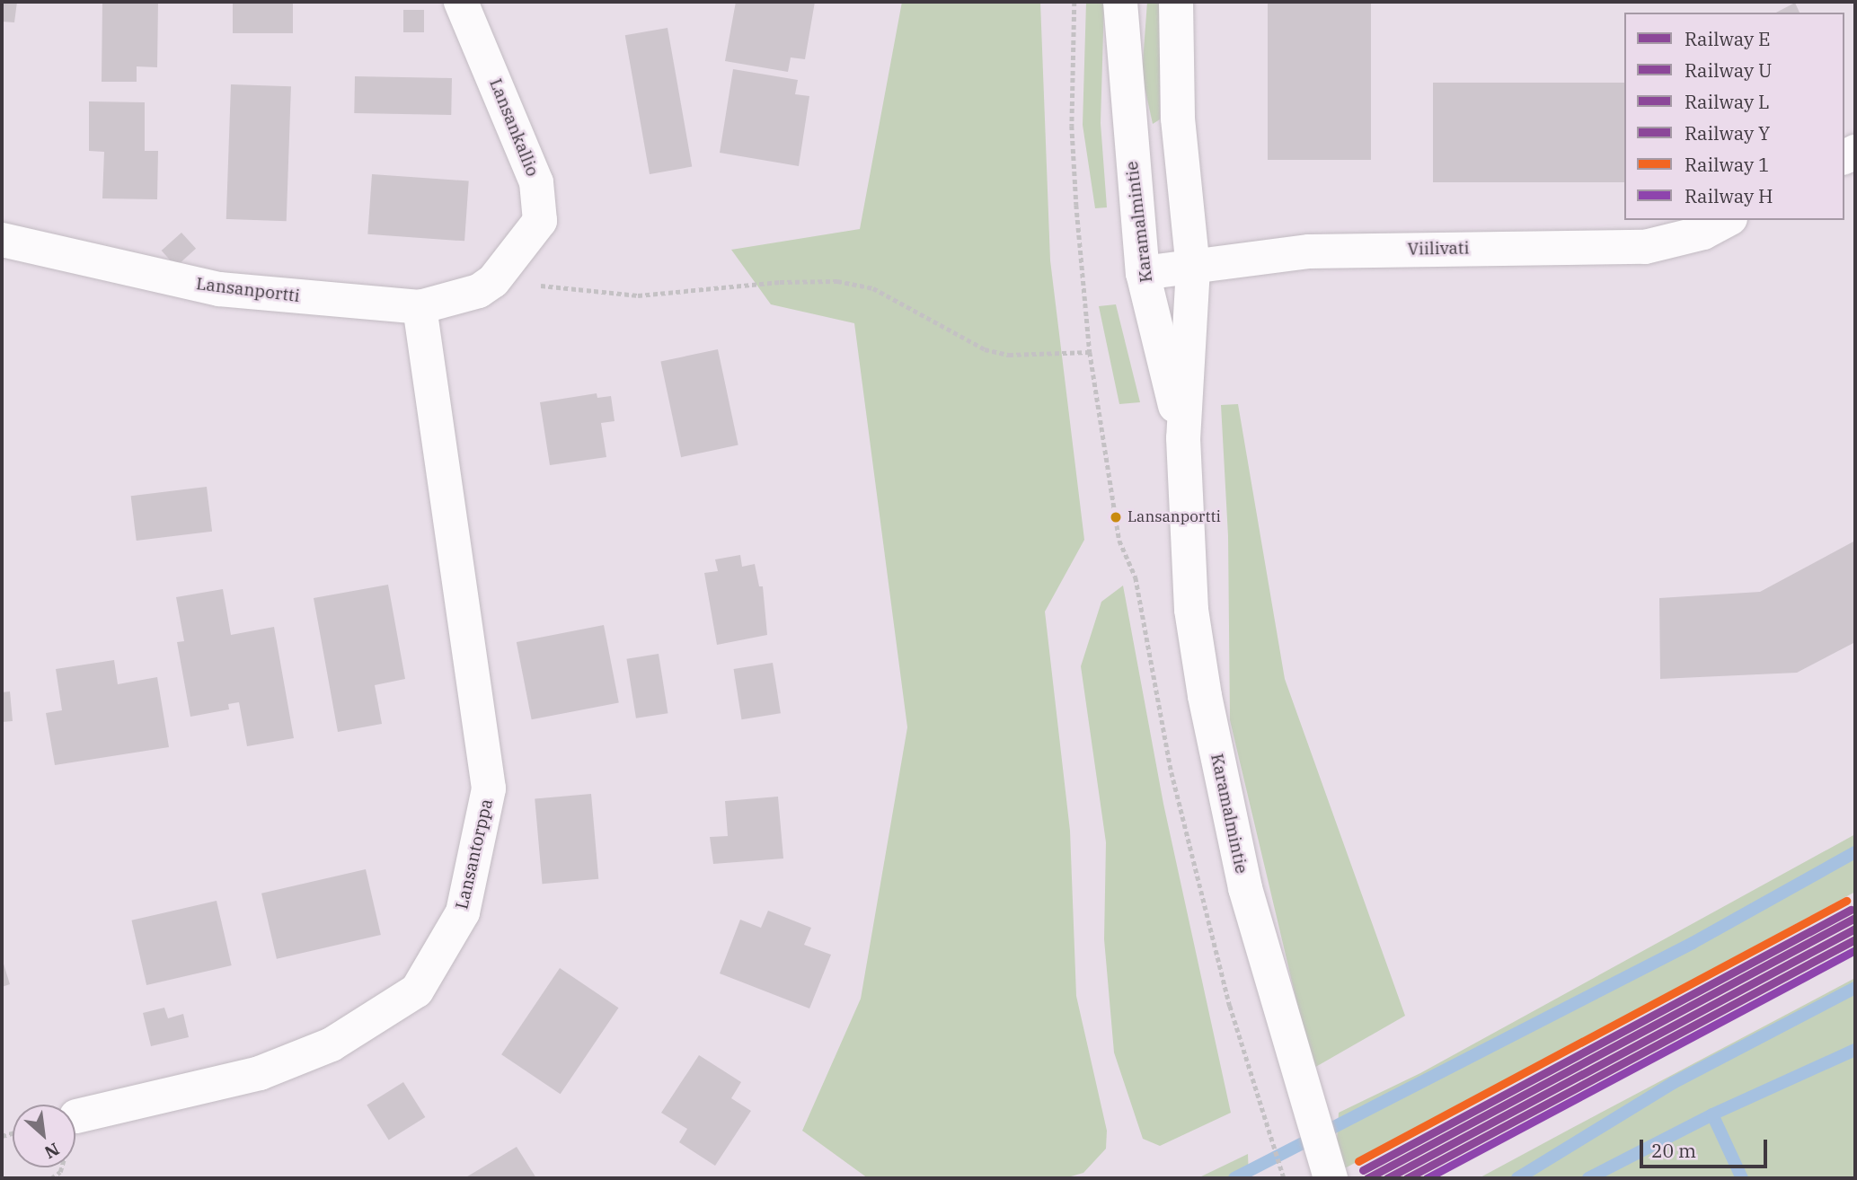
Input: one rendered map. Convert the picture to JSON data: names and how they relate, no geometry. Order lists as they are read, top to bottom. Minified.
{"streets":{"street":["Lansankallio","Karamalmintie","Viilivati","Lansanportti","Lansantorppa"]},"crossings":[["Lansankallio","Lansanportti"],["Karamalmintie","Viilivati"],["Lansanportti","Lansantorppa"]],"places":["Lansanportti"],"lines":["rail line 1","rail line L","rail line E","rail line U","rail line Y","rail line H"],"legend":["Railway E","Railway U","Railway L","Railway Y","Railway 1","Railway H"],"scale_bar":"20 m","north":"bottom right"}
